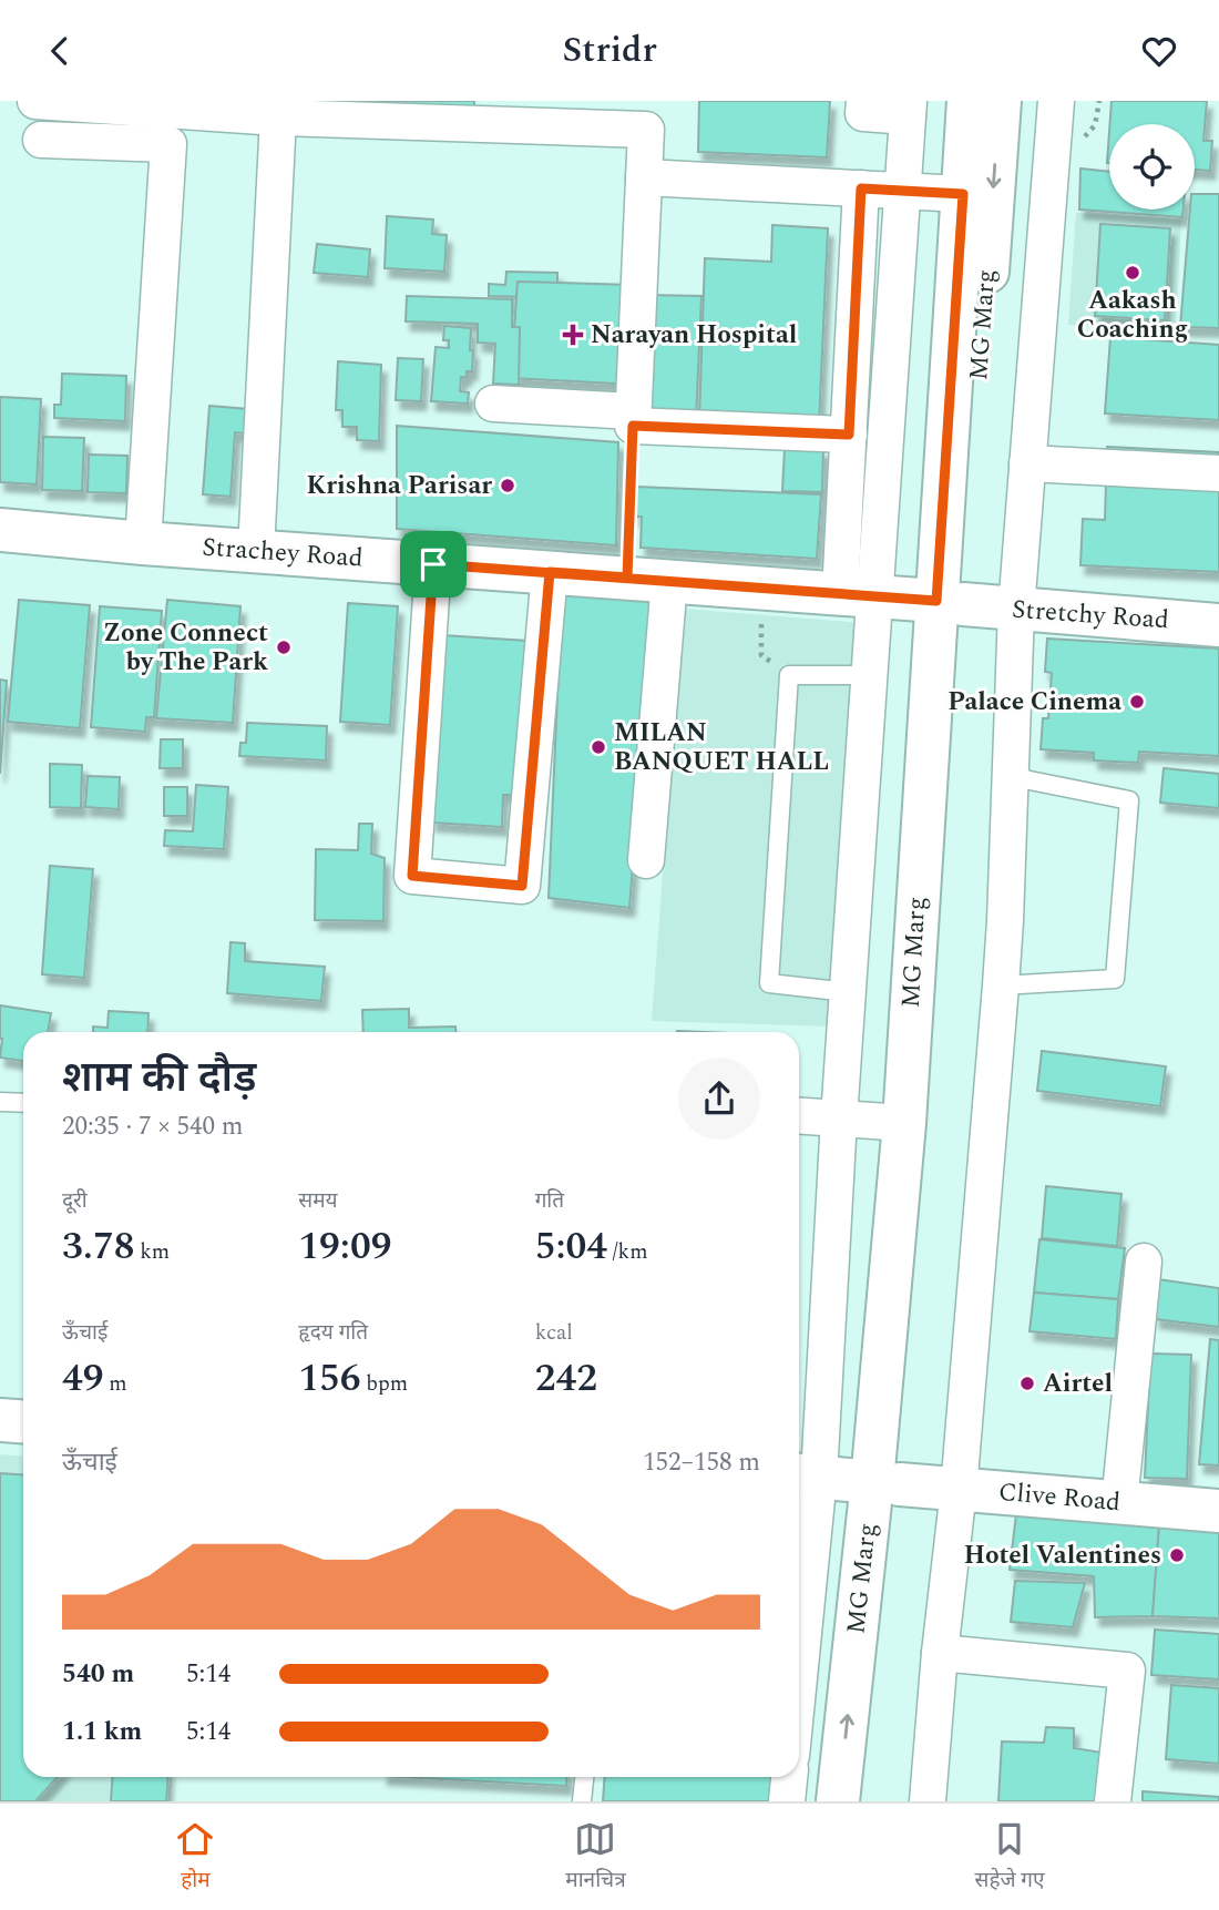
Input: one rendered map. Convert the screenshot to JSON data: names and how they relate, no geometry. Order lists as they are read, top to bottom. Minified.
{"streets":{"main road":["MG Marg","Strachey Road","Stretchy Road","Clive Road"]},"crossings":[["MG Marg","Strachey Road"],["MG Marg","Stretchy Road"],["MG Marg","Clive Road"],["Strachey Road","Stretchy Road"]],"places":{"other":["Aakash Coaching","Krishna Parisar","Zone Connect by The Park","Palace Cinema","MILAN BANQUET HALL","Airtel","Hotel Valentines"],"health":["Narayan Hospital"]},"page":{"header":"Stridr","heading":["शाम की दौड़","20:35 · 7 × 540 m"],"stats":[["दूरी","3.78 km"],["समय","19:09"],["गति","5:04 /km"],["ऊँचाई","49 m"],["हृदय गति","156 bpm"],["kcal","242"]],"chart":["ऊँचाई","152–158 m"],"list":[{"name":"540 m","note":"5:14"},{"name":"1.1 km","note":"5:14"}],"tabs":["होम","मानचित्र","सहेजे गए"]}}
